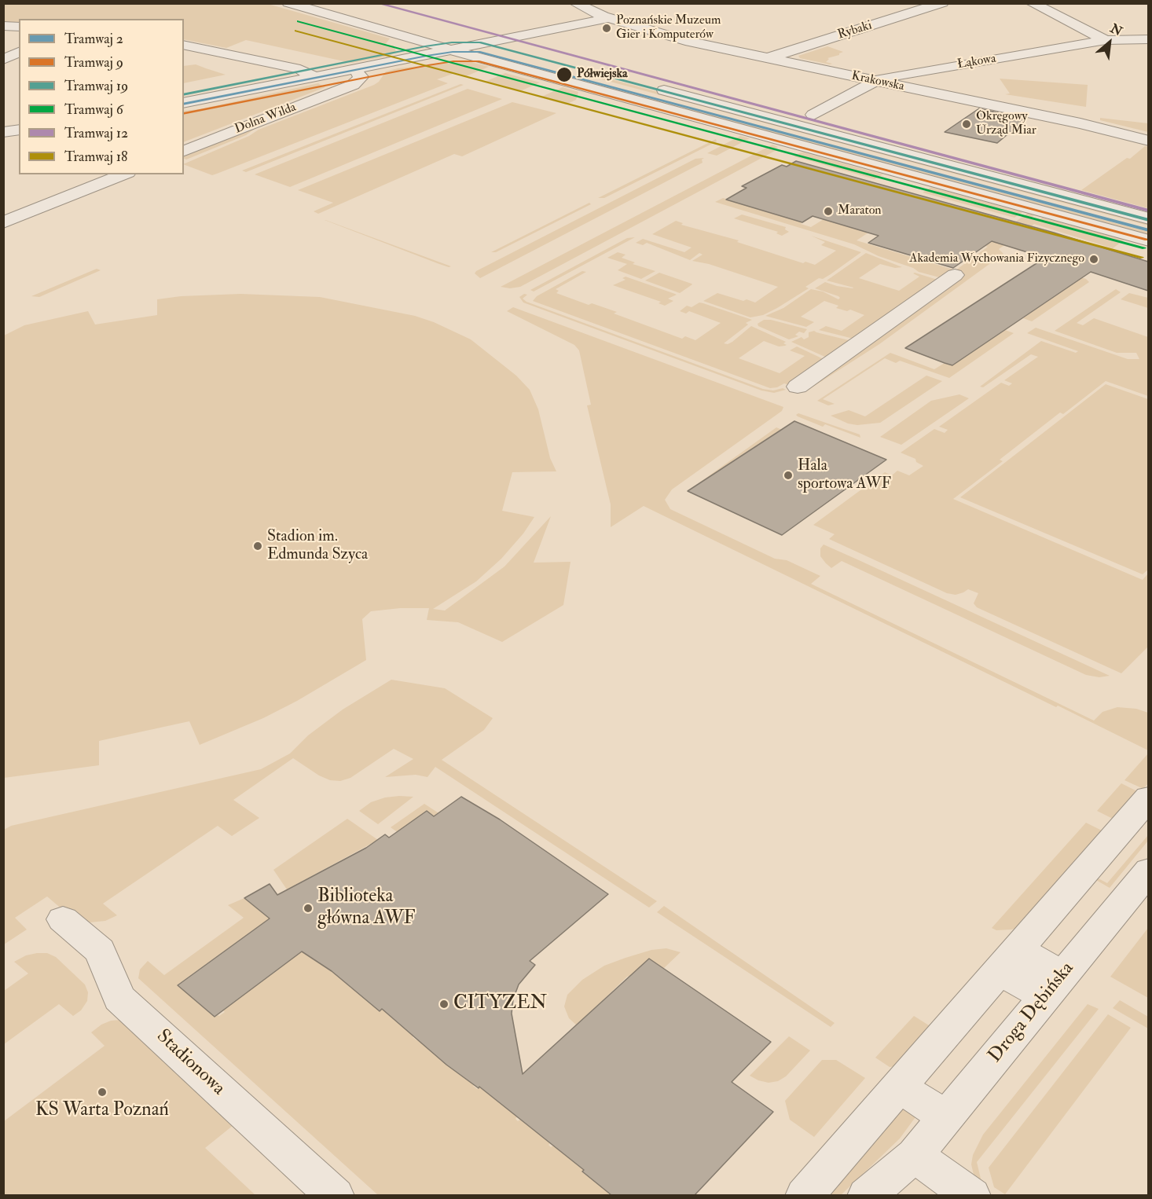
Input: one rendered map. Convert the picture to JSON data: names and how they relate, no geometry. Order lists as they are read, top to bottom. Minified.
{"streets":{"street":["Rybaki","Łąkowa","Krakowska","Dolna Wilda","Droga Dębińska","Stadionowa"]},"crossings":[["Rybaki","Krakowska"],["Łąkowa","Krakowska"]],"places":["Poznańskie Muzeum Gier i Komputerów","Półwiejska","Okręgowy Urząd Miar","Maraton","Akademia Wychowania Fizycznego","Hala sportowa AWF","Stadion im. Edmunda Szyca","Biblioteka główna AWF","CITYZEN","KS Warta Poznań"],"lines":["tram line 12","tram line 6","tram line 18","tram line 19","tram line 2","tram line 9"],"legend":["Tramwaj 2","Tramwaj 9","Tramwaj 19","Tramwaj 6","Tramwaj 12","Tramwaj 18"],"north":"top right"}
